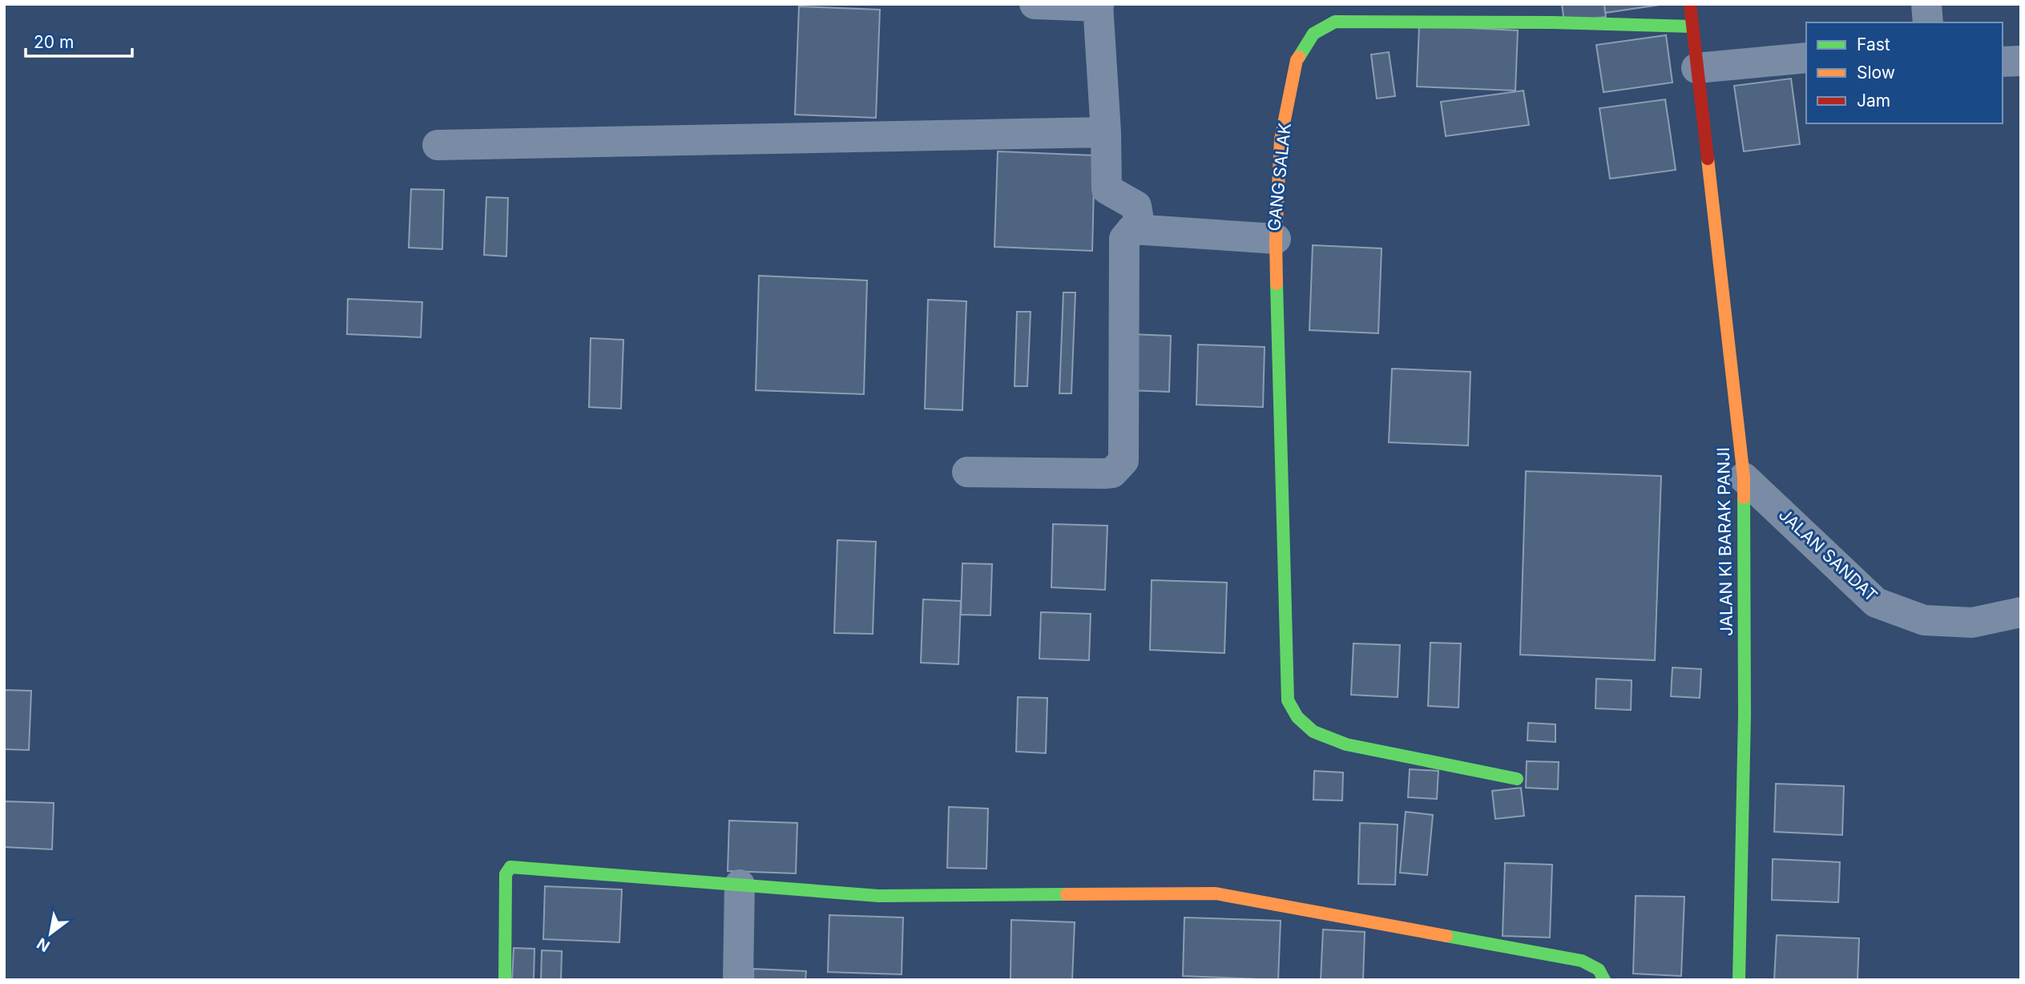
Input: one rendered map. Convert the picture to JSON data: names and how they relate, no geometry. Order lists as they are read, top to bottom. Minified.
{"streets":{"street":["GANG SALAK","JALAN KI BARAK PANJI","JALAN SANDAT"]},"crossings":[["GANG SALAK","JALAN KI BARAK PANJI"],["JALAN KI BARAK PANJI","JALAN SANDAT"]],"legend":["Fast","Slow","Jam"],"scale_bar":"20 m","north":"bottom left"}
